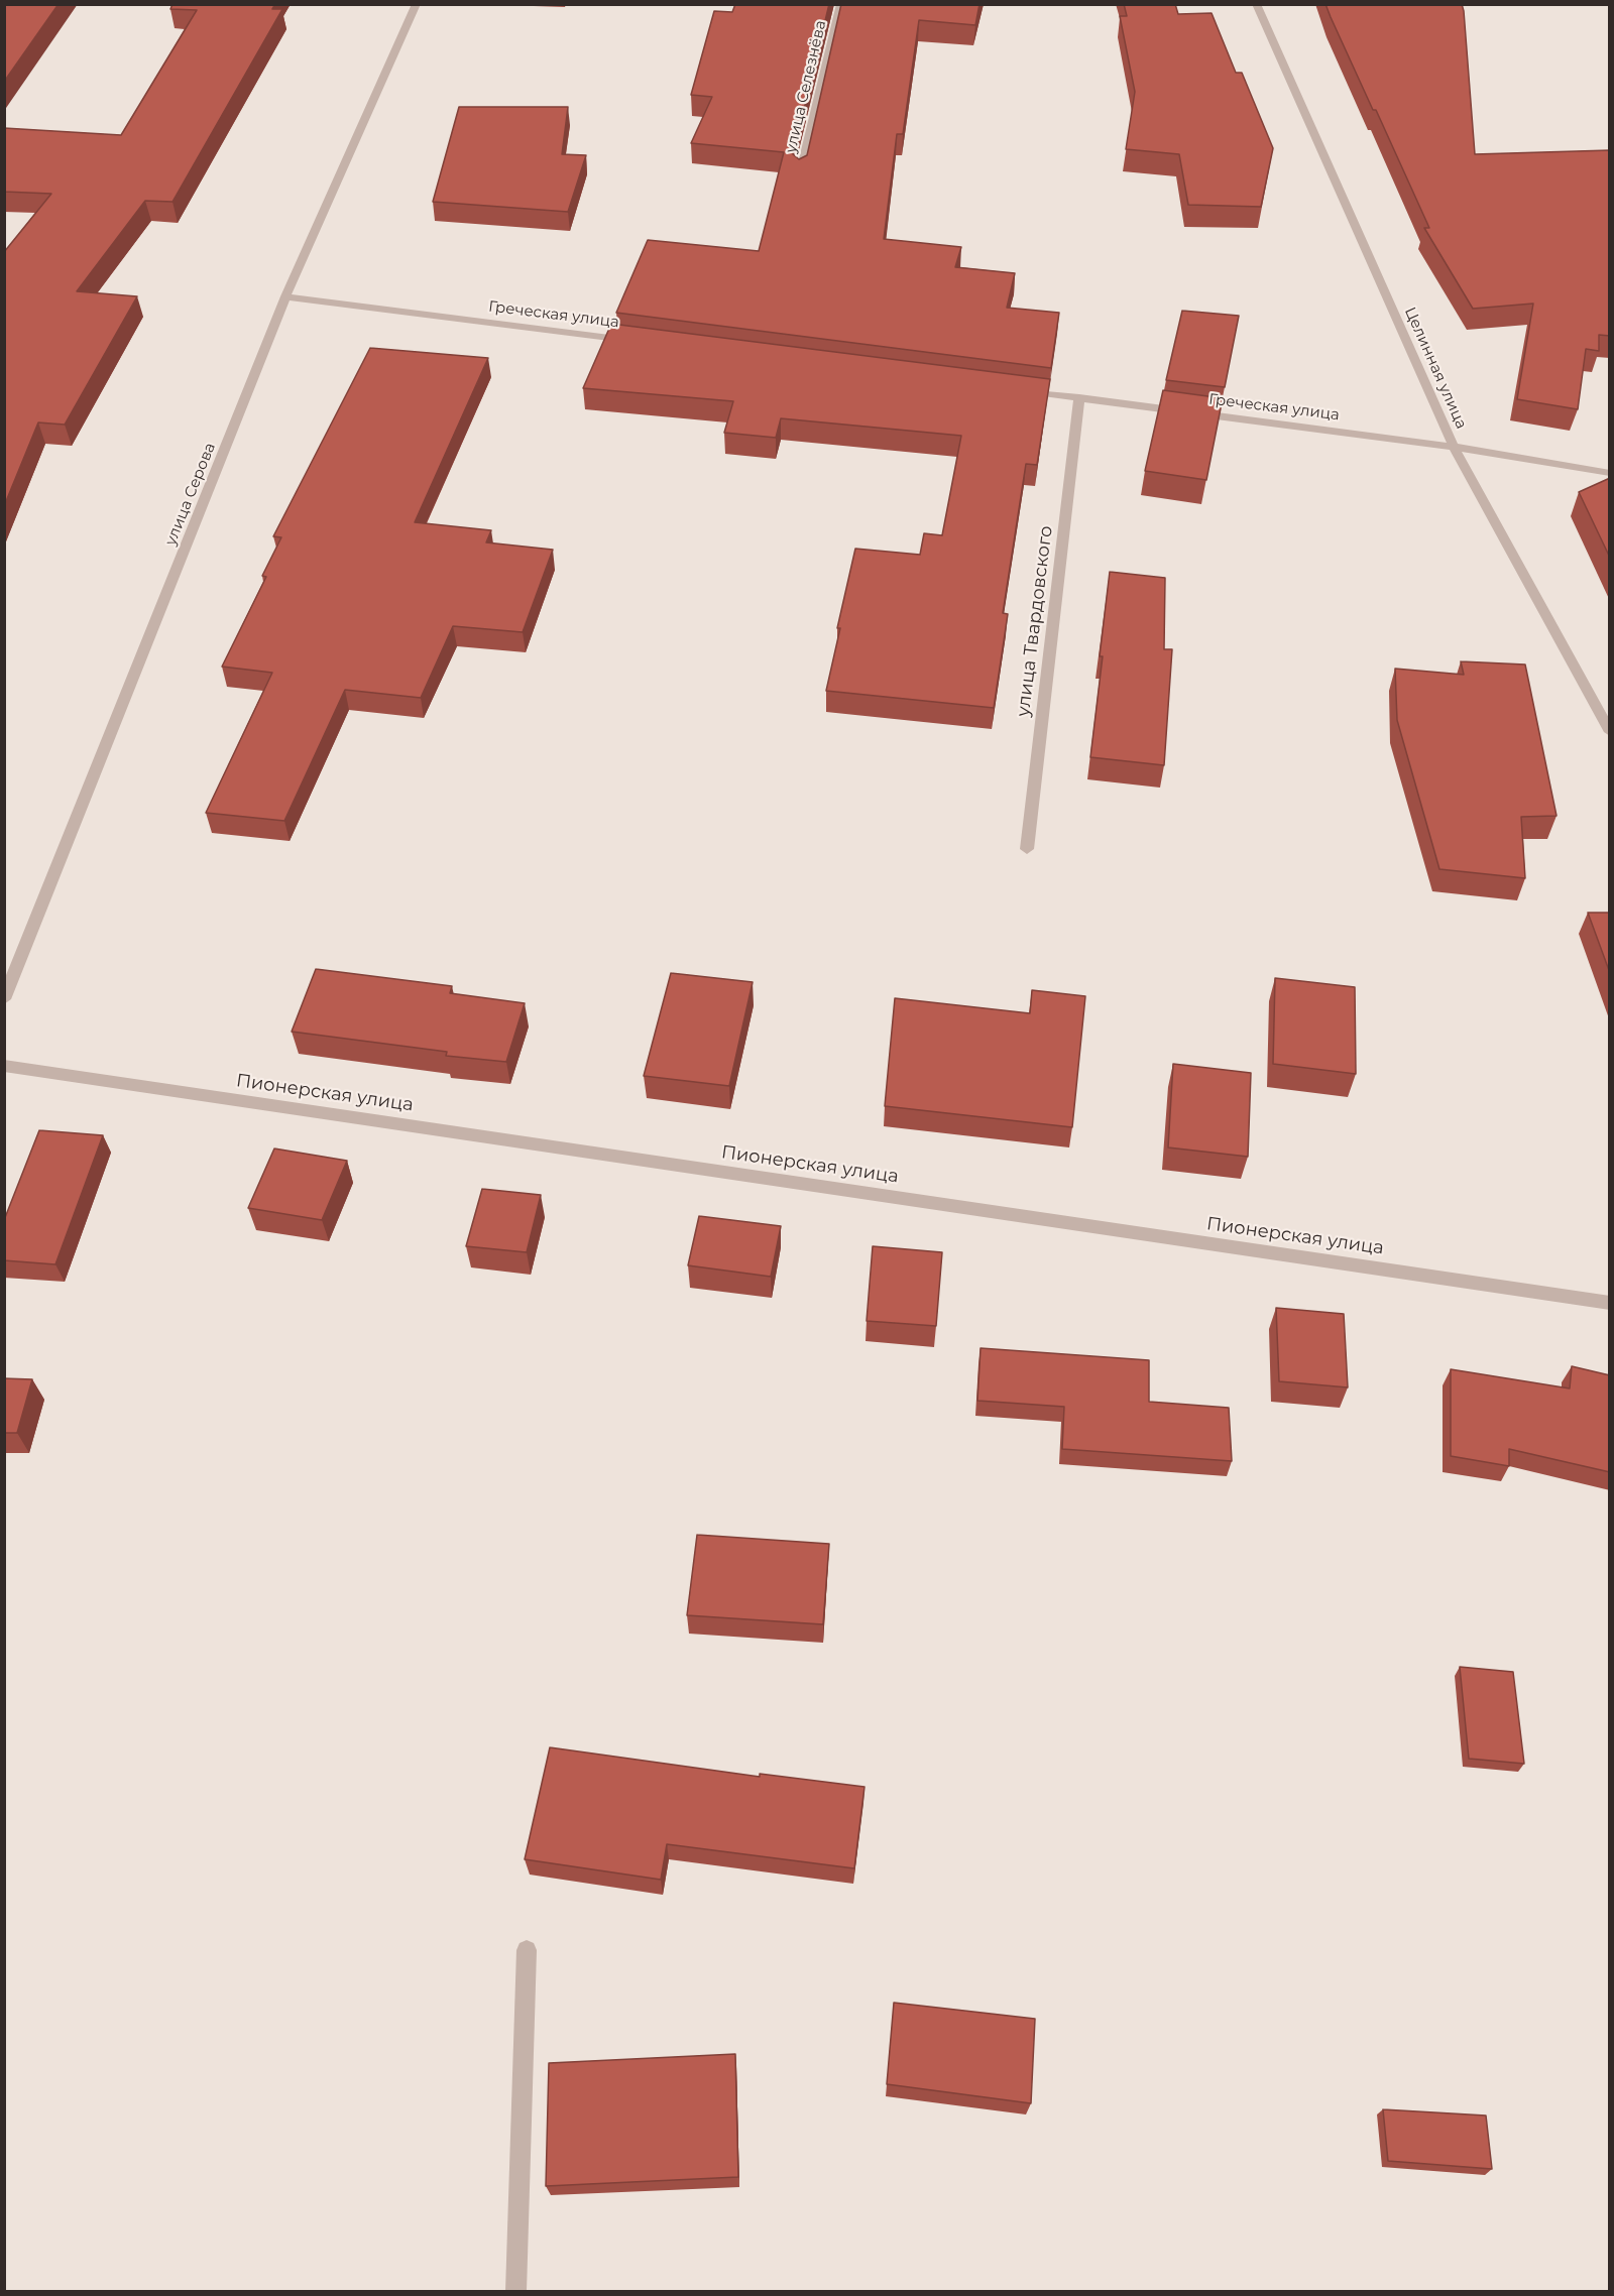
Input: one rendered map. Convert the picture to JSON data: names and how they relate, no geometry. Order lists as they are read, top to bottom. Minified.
{"streets":{"street":["улица Селезнёва","Греческая улица","Целинная улица","улица Серова","улица Твардовского","Пионерская улица"]},"crossings":[["Греческая улица","Целинная улица"],["Греческая улица","улица Серова"],["Греческая улица","улица Твардовского"]]}
